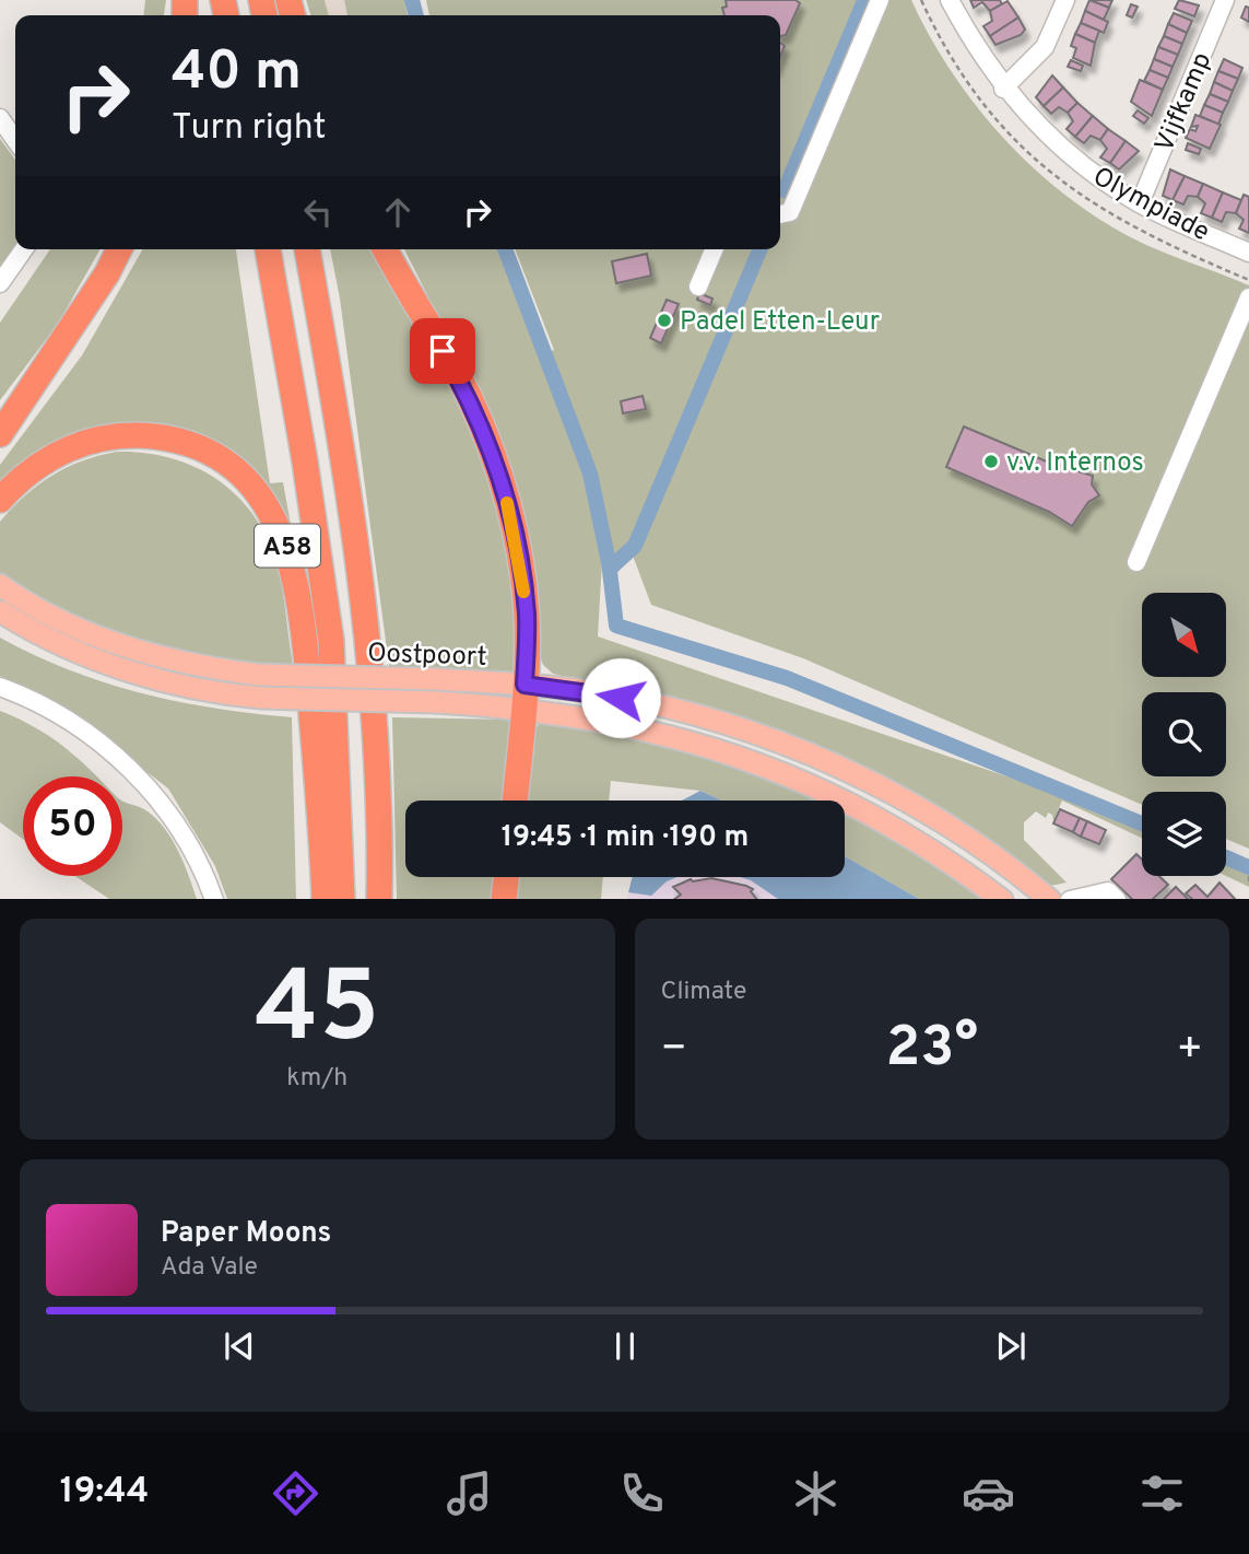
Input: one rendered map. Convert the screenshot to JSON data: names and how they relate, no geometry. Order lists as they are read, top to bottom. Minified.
{"streets":{"highway":["A58"],"main road":["Oostpoort"],"street":["Vijfkamp","Olympiade"]},"crossings":[["Vijfkamp","Olympiade"]],"places":["Padel Etten-Leur","v.v. Internos"],"north":"bottom right","page":{"turn":["40 m","Turn right"],"limit":"50","trip":"19:45 · 1 min · 190 m","tile":[["45","km/h"],"Climate"],"heat":["−","23°","+"],"song":["Paper Moons","Ada Vale"],"tabs":"19:44"}}
